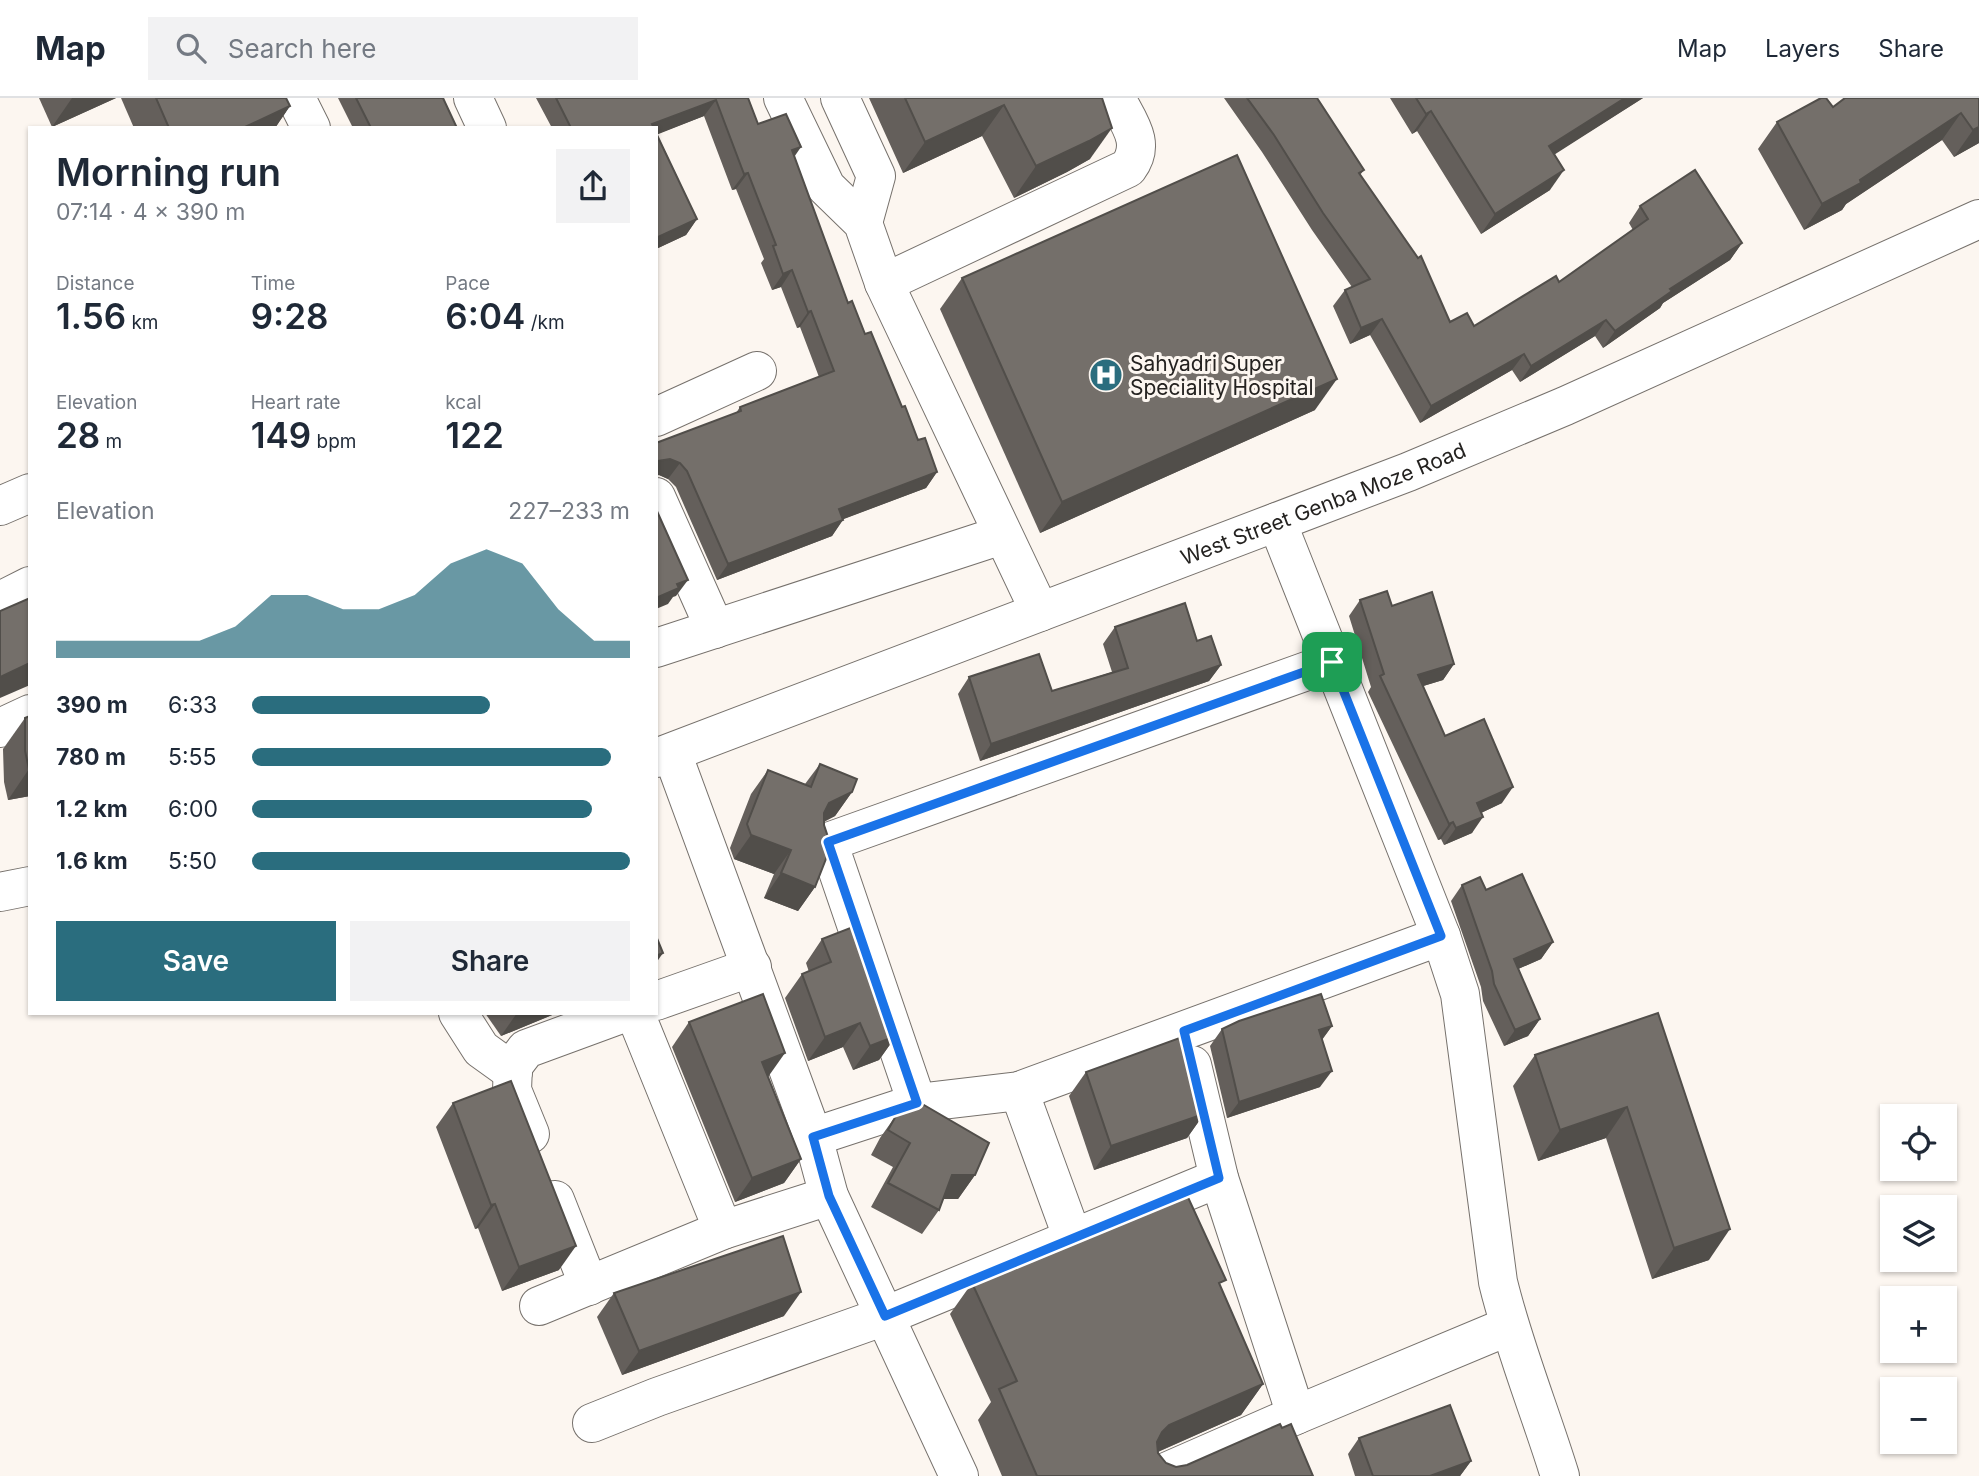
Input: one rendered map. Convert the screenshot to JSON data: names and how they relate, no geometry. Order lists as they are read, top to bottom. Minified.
{"streets":{"street":["West Street Genba Moze Road"]},"places":{"hospital":["Sahyadri Super Speciality Hospital"]},"page":{"header":"Map","search":"Search here","nav":["Map","Layers","Share"],"heading":["Morning run","07:14 · 4 × 390 m"],"stats":[["Distance","1.56 km"],["Time","9:28"],["Pace","6:04 /km"],["Elevation","28 m"],["Heart rate","149 bpm"],["kcal","122"]],"chart":["Elevation","227–233 m"],"list":[{"name":"390 m","note":"6:33"},{"name":"780 m","note":"5:55"},{"name":"1.2 km","note":"6:00"},{"name":"1.6 km","note":"5:50"}],"buttons":["Save","Share"],"map_buttons":["+","−"]}}
